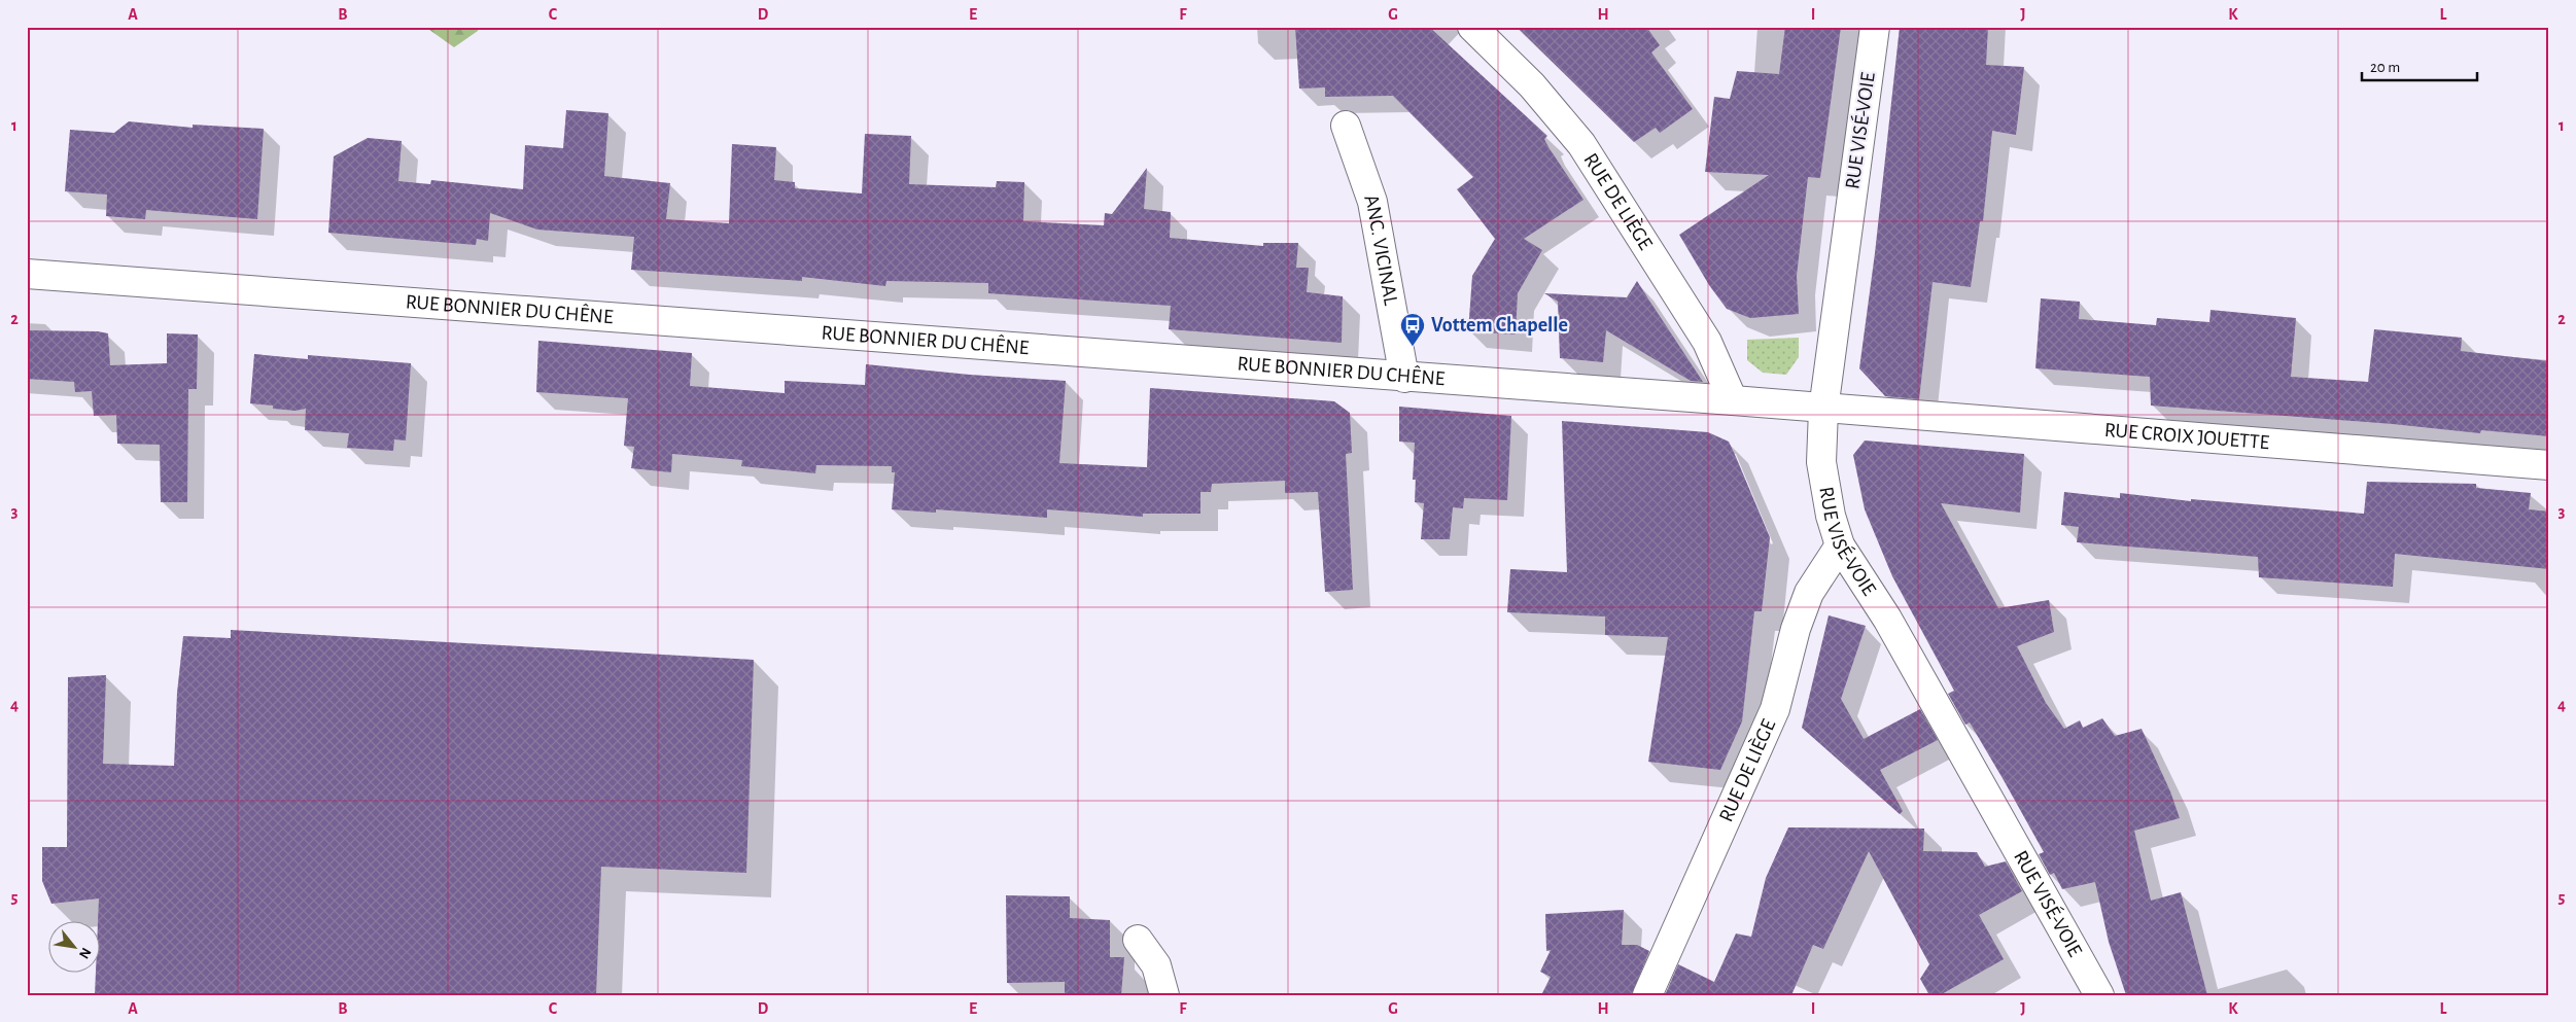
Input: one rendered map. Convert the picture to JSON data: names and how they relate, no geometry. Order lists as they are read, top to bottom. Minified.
{"streets":{"street":["RUE VISÉ-VOIE","RUE DE LIÈGE","ANC. VICINAL","RUE BONNIER DU CHÊNE","RUE CROIX JOUETTE"]},"crossings":[["RUE VISÉ-VOIE","RUE DE LIÈGE"],["RUE VISÉ-VOIE","RUE BONNIER DU CHÊNE"],["RUE VISÉ-VOIE","RUE CROIX JOUETTE"],["RUE DE LIÈGE","RUE BONNIER DU CHÊNE"],["ANC. VICINAL","RUE BONNIER DU CHÊNE"],["RUE BONNIER DU CHÊNE","RUE CROIX JOUETTE"]],"places":{"bus stop":["Vottem Chapelle"]},"scale_bar":"20 m","north":"bottom right","grid":{"columns":["A","B","C","D","E","F","G","H","I","J","K","L"],"rows":["1","2","3","4","5"]}}
